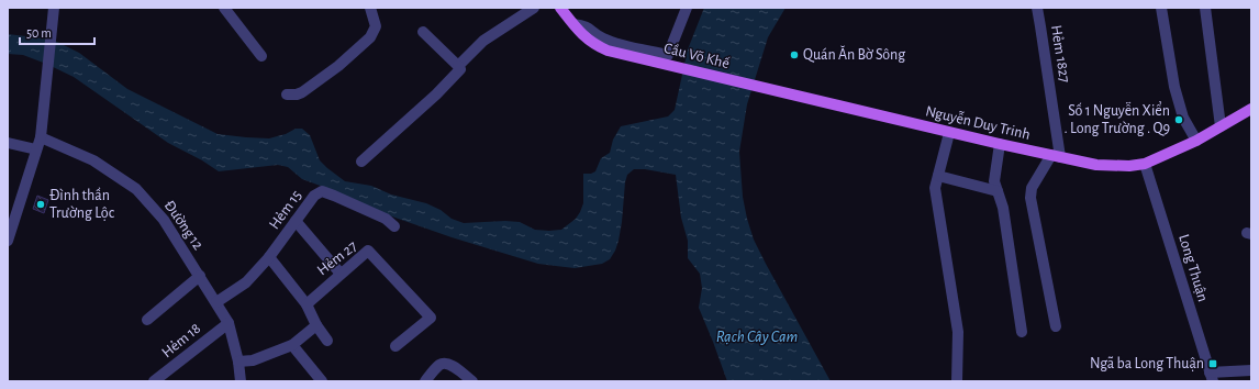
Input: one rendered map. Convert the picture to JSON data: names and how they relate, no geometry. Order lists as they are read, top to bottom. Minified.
{"streets":{"main road":["Cầu Võ Khế","Nguyễn Duy Trinh"],"street":["Hẻm 1827","Hẻm 15","Đường 12","Hẻm 27","Long Thuận","Hẻm 18"]},"crossings":[["Hẻm 1827","Nguyễn Duy Trinh"],["Cầu Võ Khế","Nguyễn Duy Trinh"],["Nguyễn Duy Trinh","Long Thuận"],["Hẻm 15","Đường 12"],["Đường 12","Hẻm 18"]],"water":["Rạch Cây Cam"],"places":{"other":["Quán Ăn Bờ Sông","Số 1 Nguyễn Xiển . Long Trường . Q9","Đình thần Trường Lộc"],"transit":["Ngã ba Long Thuận"]},"scale_bar":"50 m"}
